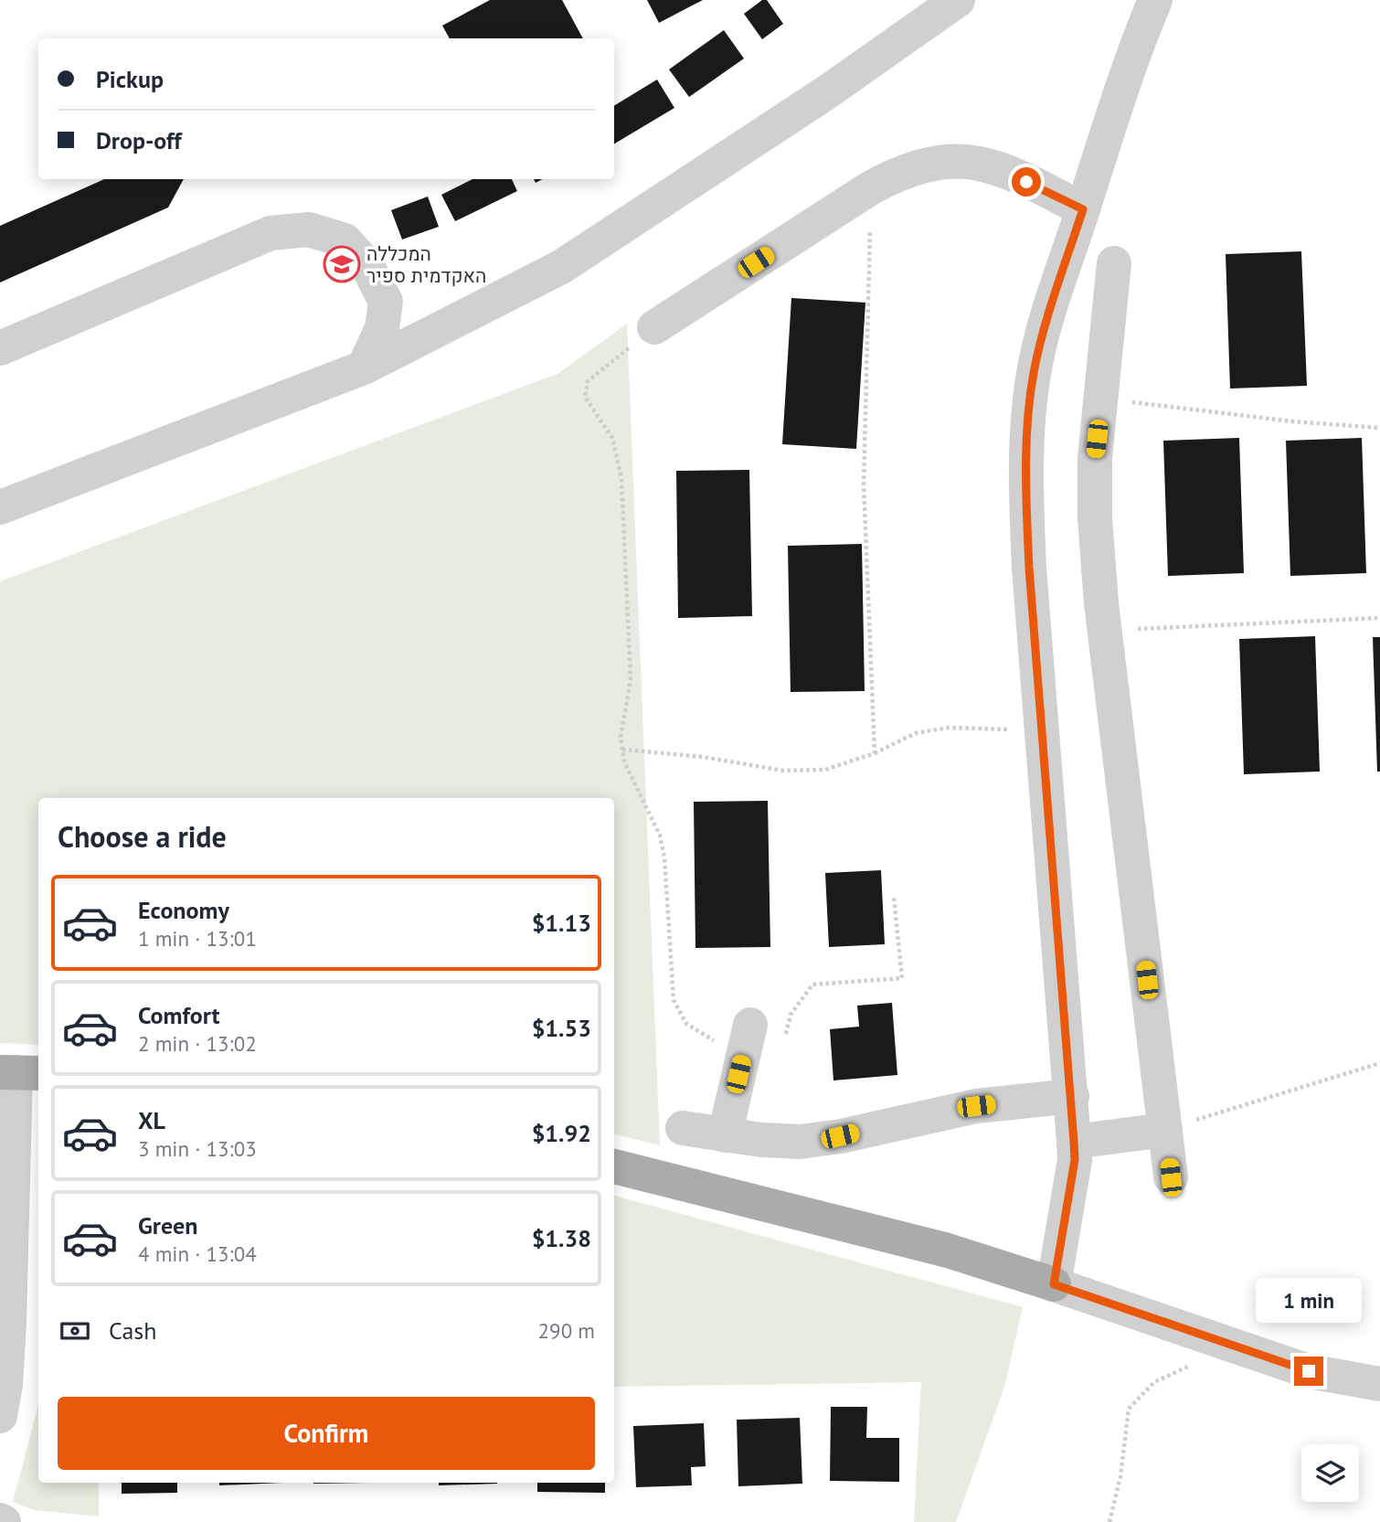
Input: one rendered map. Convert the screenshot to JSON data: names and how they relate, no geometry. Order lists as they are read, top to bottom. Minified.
{"places":{"school or university":["המכללה האקדמית ספיר"]},"page":{"banner":["Pickup","Drop-off"],"heading":"Choose a ride","list":[{"name":"Economy","note":"1 min · 13:01","value":"$1.13"},{"name":"Comfort","note":"2 min · 13:02","value":"$1.53"},{"name":"XL","note":"3 min · 13:03","value":"$1.92"},{"name":"Green","note":"4 min · 13:04","value":"$1.38"}],"bubble":"1 min","pay":["Cash","290 m"],"buttons":"Confirm"}}
